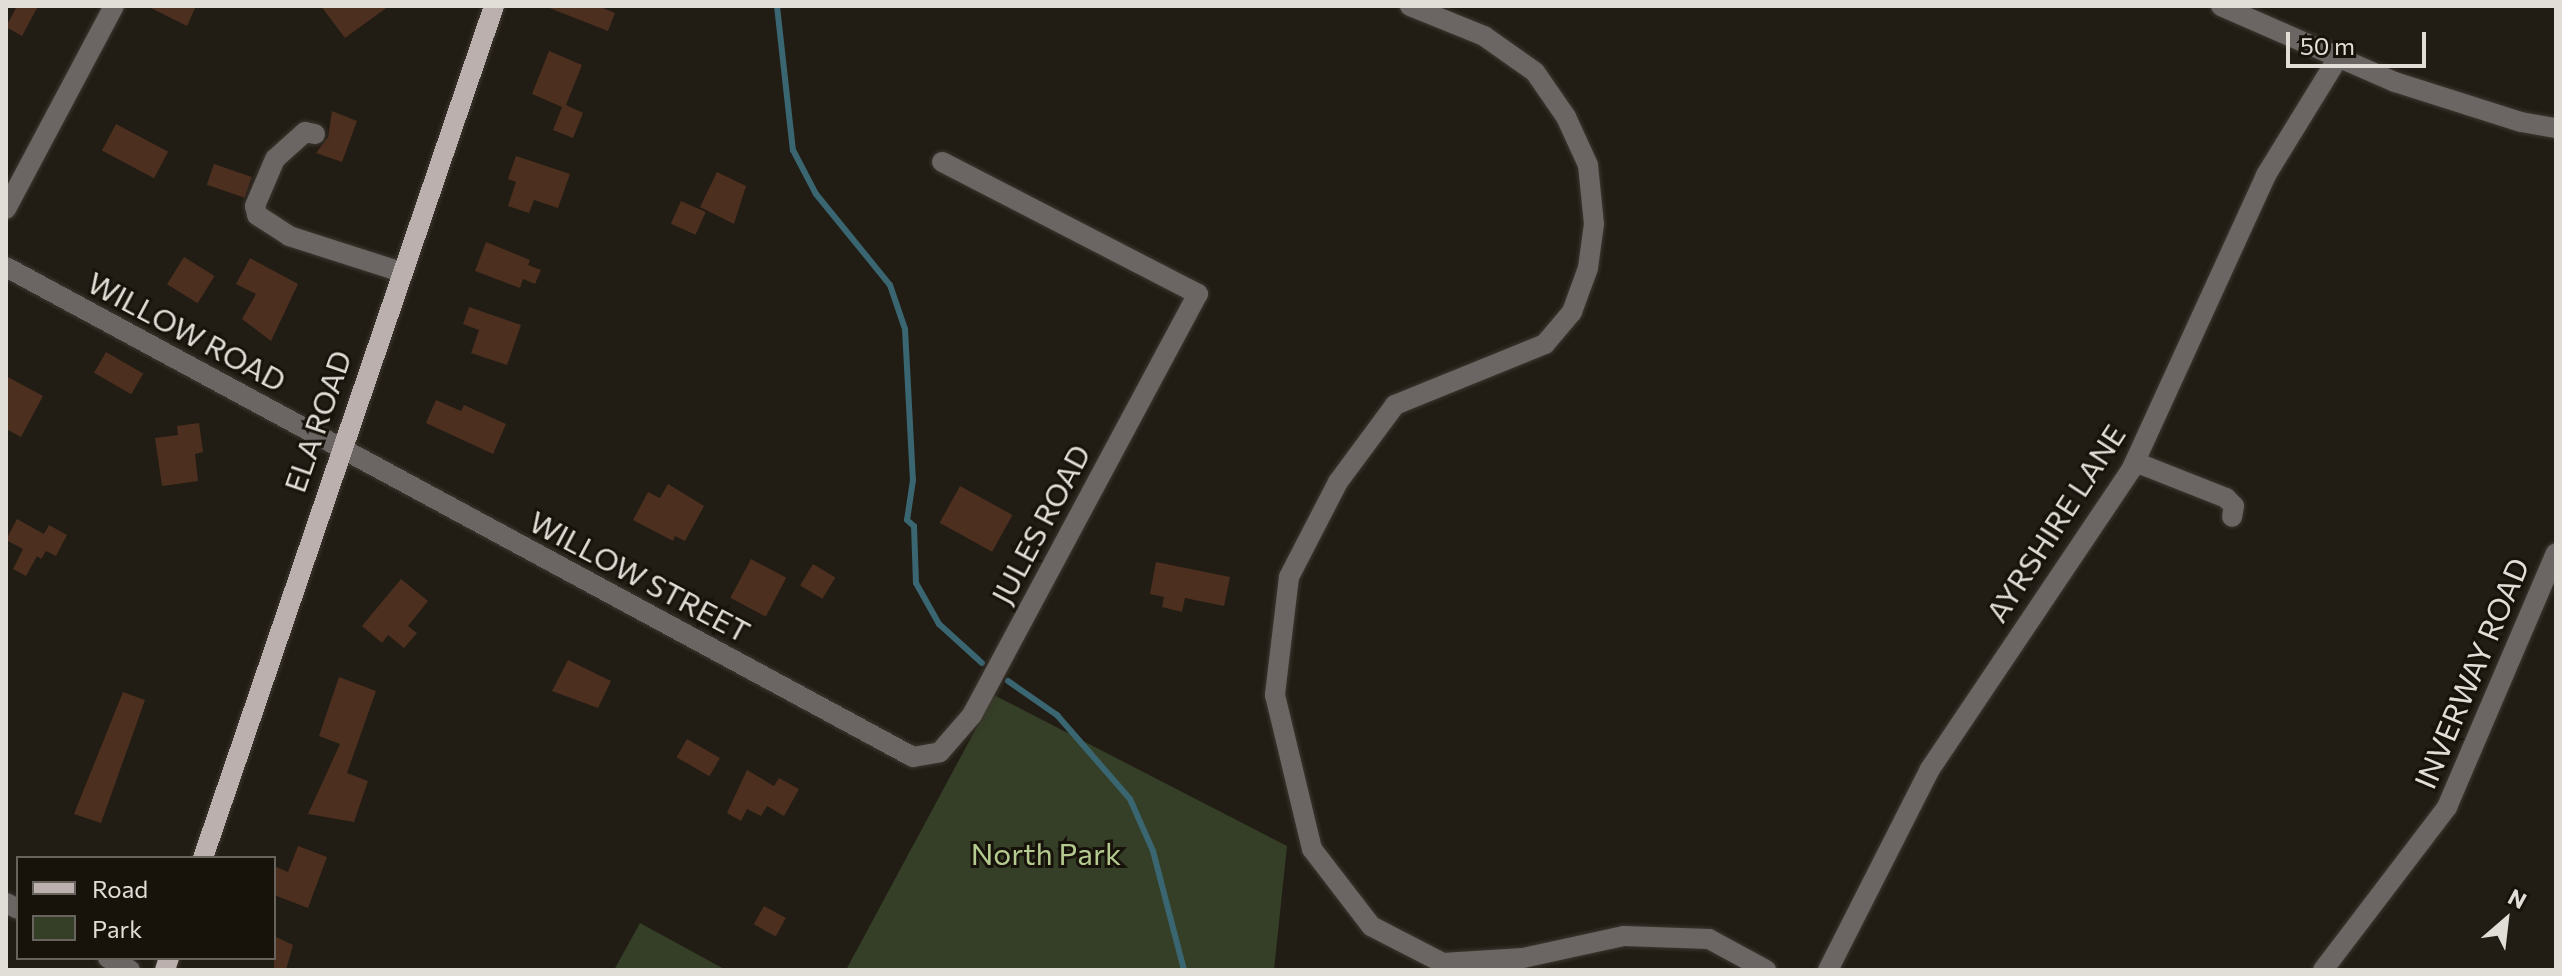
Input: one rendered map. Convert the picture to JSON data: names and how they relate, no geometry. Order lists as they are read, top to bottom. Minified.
{"streets":{"main road":["ELA ROAD"],"street":["WILLOW ROAD","AYRSHIRE LANE","JULES ROAD","WILLOW STREET","INVERWAY ROAD"]},"crossings":[["WILLOW ROAD","ELA ROAD"],["WILLOW ROAD","WILLOW STREET"],["ELA ROAD","WILLOW STREET"],["JULES ROAD","WILLOW STREET"]],"parks":["North Park"],"legend":["Road","Park"],"scale_bar":"50 m","north":"top right"}
